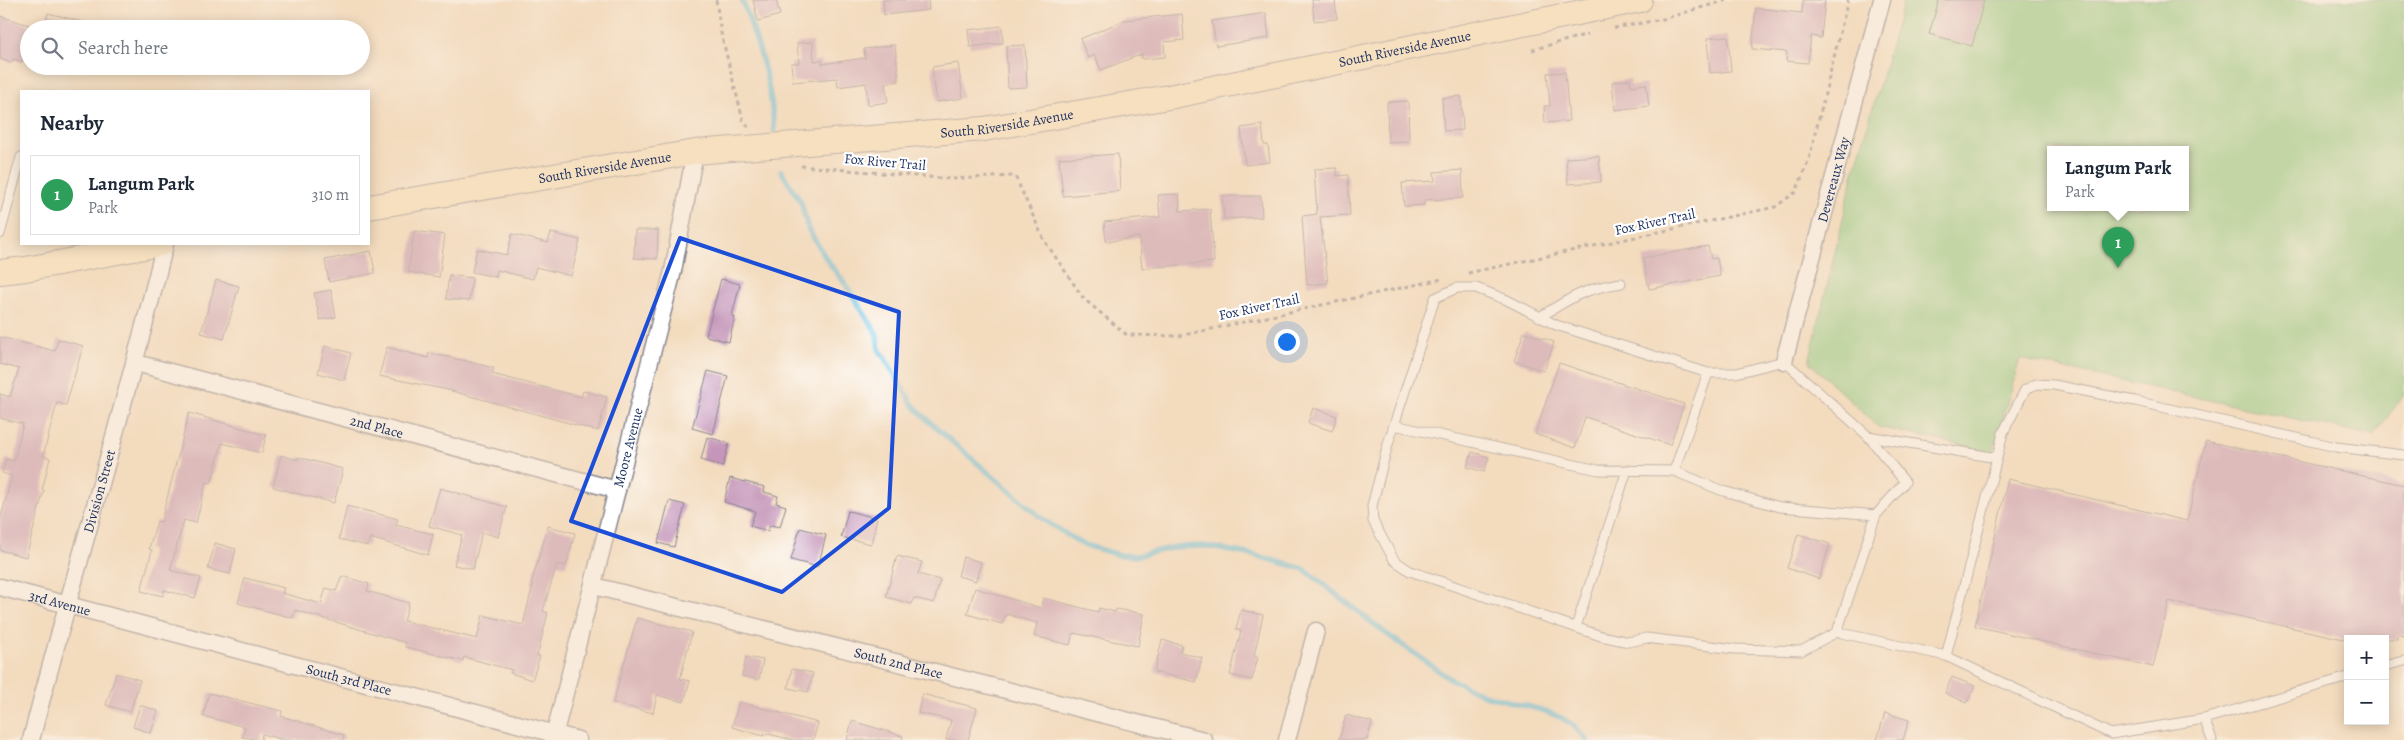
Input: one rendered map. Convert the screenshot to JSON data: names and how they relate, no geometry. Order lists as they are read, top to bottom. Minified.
{"streets":{"main road":["South Riverside Avenue"],"street":["Devereaux Way","2nd Place","Moore Avenue","Division Street","3rd Avenue","South 2nd Place","South 3rd Place"],"path":["Fox River Trail"]},"crossings":[["South Riverside Avenue","Moore Avenue"],["2nd Place","Moore Avenue"],["2nd Place","Division Street"],["Moore Avenue","South 2nd Place"],["Moore Avenue","South 3rd Place"],["Division Street","3rd Avenue"],["3rd Avenue","South 3rd Place"]],"page":{"search":"Search here","heading":"Nearby","popup":["Langum Park","Park"],"list":[{"mark":"1","name":"Langum Park","note":"Park","value":"310 m"}],"pins":"1","map_buttons":["+","−"]}}
